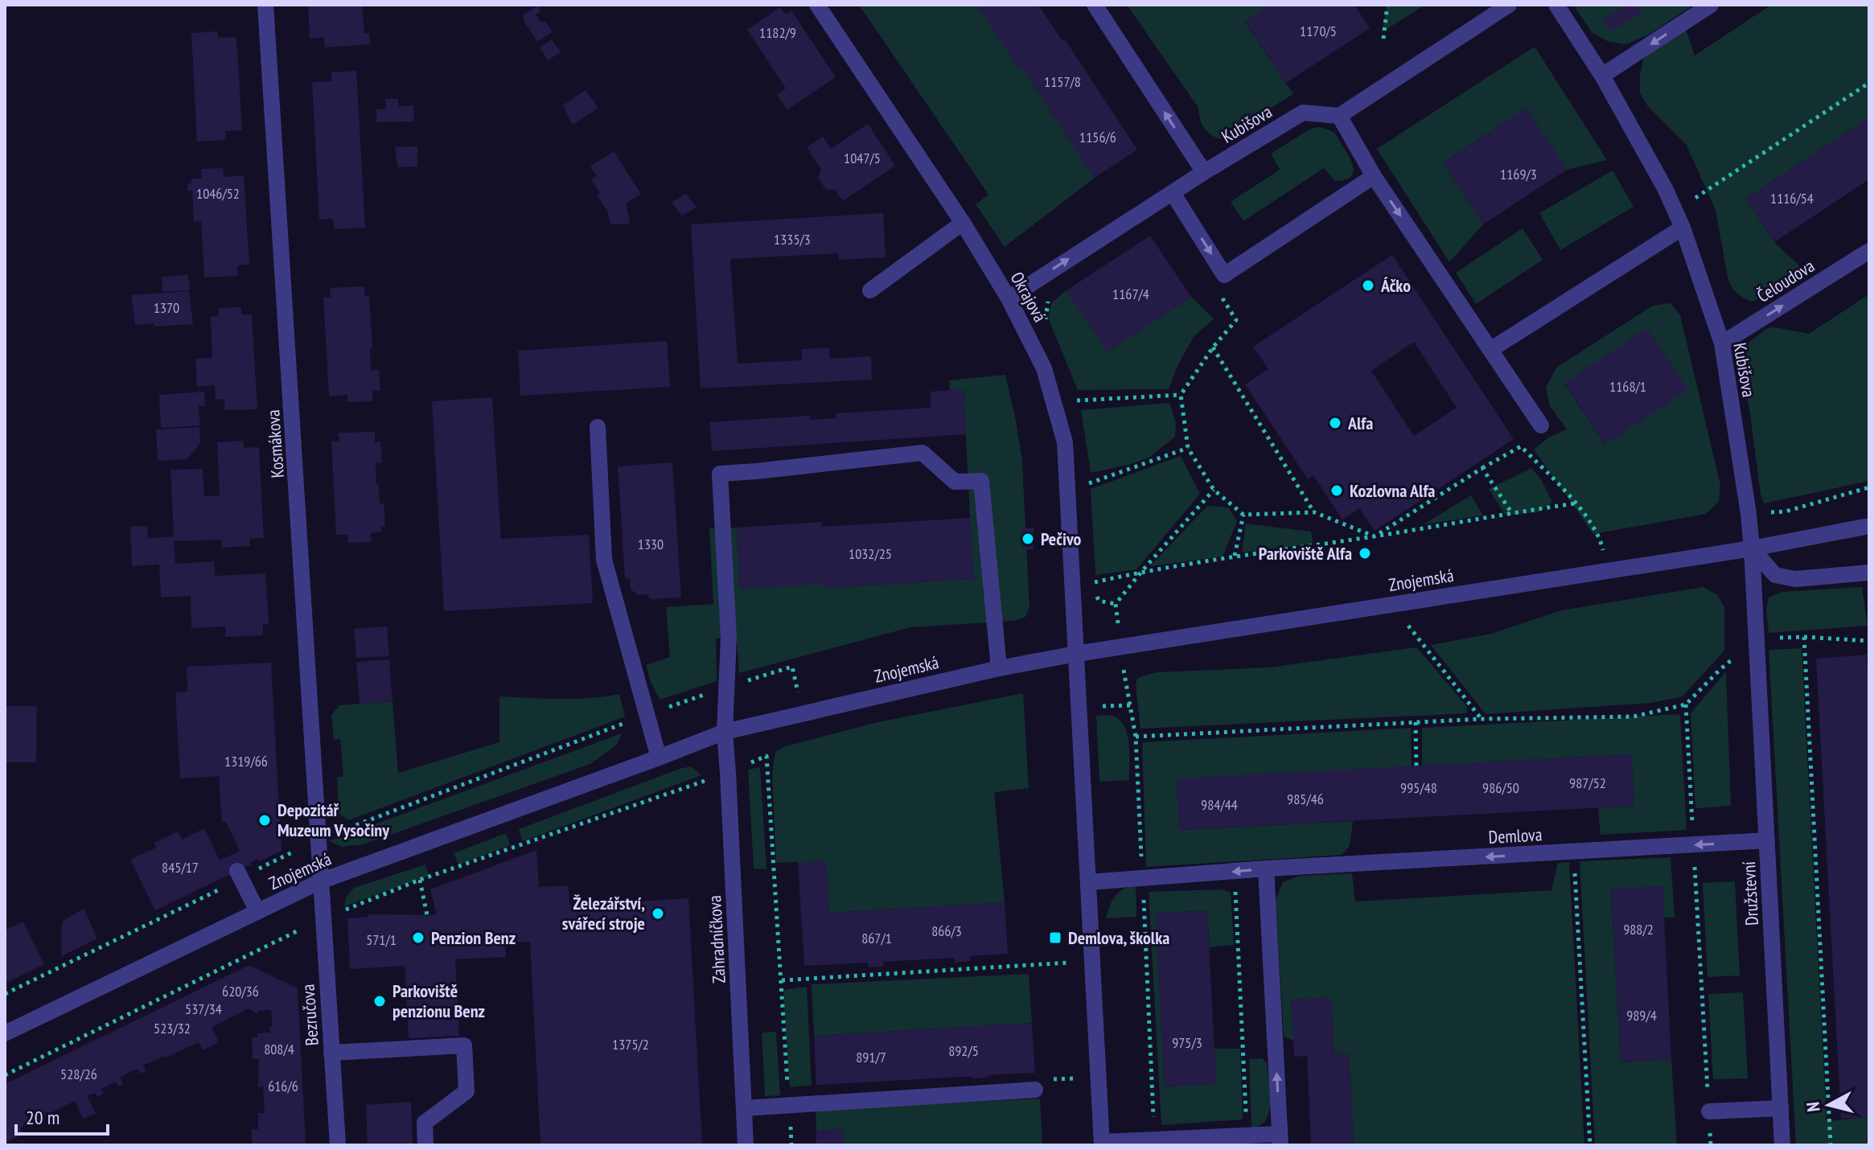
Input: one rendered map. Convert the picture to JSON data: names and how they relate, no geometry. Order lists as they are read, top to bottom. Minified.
{"streets":{"street":["Kubišova","Čeloudova","Okrajová","Kosmákova","Znojemská","Demlova","Družstevní","Zahradníčkova","Bezručova"]},"crossings":[["Kubišova","Čeloudova"],["Kubišova","Okrajová"],["Kubišova","Znojemská"],["Kubišova","Družstevní"],["Okrajová","Znojemská"],["Kosmákova","Znojemská"],["Kosmákova","Bezručova"],["Znojemská","Družstevní"],["Znojemská","Zahradníčkova"],["Znojemská","Bezručova"],["Demlova","Družstevní"]],"one_way":["Čeloudova","Demlova"],"places":{"other":["Áčko","Alfa","Kozlovna Alfa","Pečivo","Parkoviště Alfa","Depozitář Muzeum Vysočiny","Železářství, svářecí stroje","Penzion Benz","Parkoviště penzionu Benz"],"transit":["Demlova, školka"]},"house_numbers":["1170/5","1182/9","1157/8","1156/6","1047/5","1169/3","1046/52","1116/54","1335/3","1167/4","1370","1168/1","1330","1032/25","1319/66","987/52","995/48","986/50","985/46","984/44","845/17","988/2","866/3","867/1","571/1","620/36","537/34","989/4","523/32","975/3","1375/2","808/4","892/5","891/7","528/26","616/6"],"scale_bar":"20 m","north":"left"}
